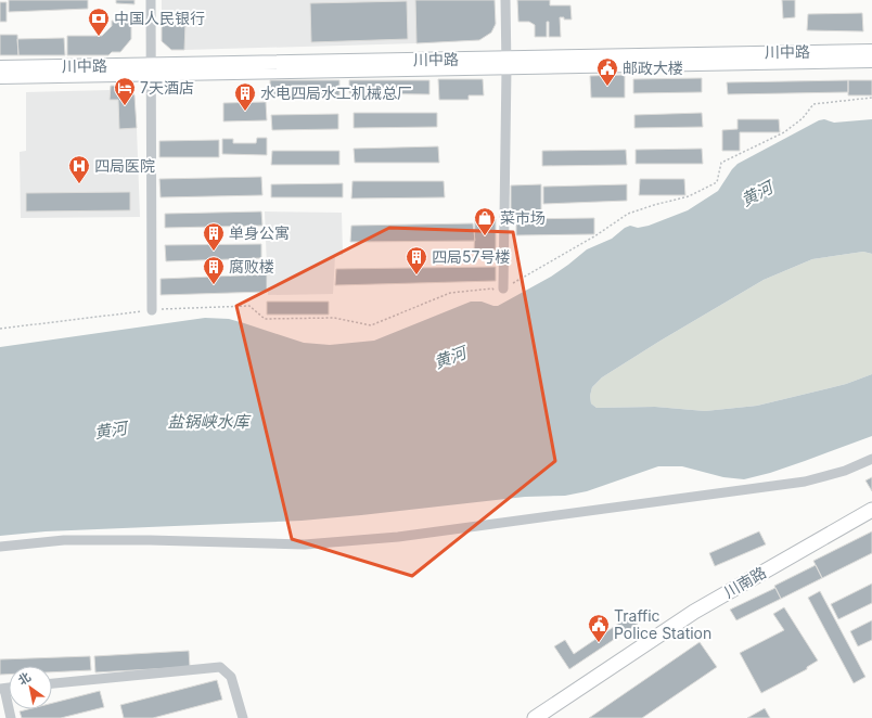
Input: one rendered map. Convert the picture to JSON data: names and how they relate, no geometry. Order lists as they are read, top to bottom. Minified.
{"streets":{"main road":["川南路"],"street":["川中路"]},"water":["黄河","盐锅峡水库"],"places":{"bank":["中国人民银行"],"public building":["邮政大楼","Traffic Police Station"],"hotel":["7天酒店"],"building":["水电四局水工机械总厂","单身公寓","四局57号楼","腐败楼"],"hospital":["四局医院"],"shop":["菜市场"]},"north":"top left"}
